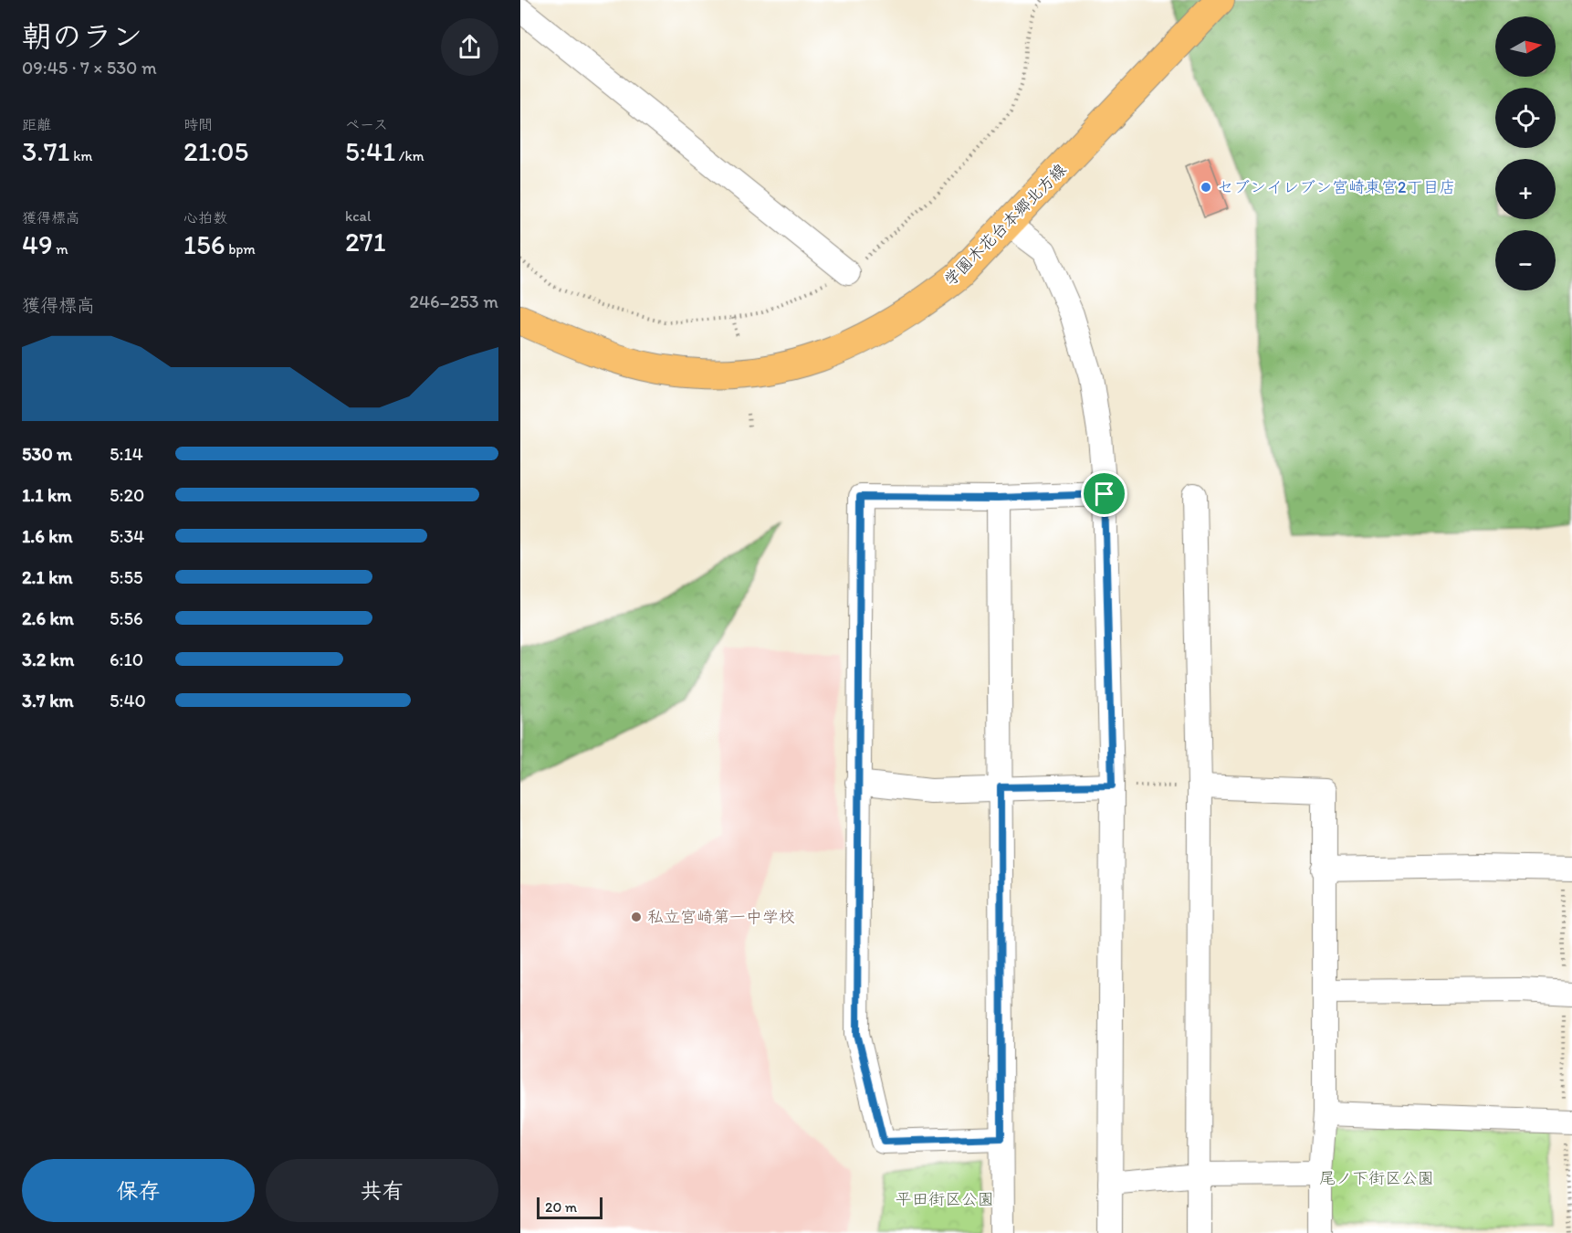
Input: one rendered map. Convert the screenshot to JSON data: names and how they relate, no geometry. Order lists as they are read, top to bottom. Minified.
{"streets":{"main road":["学園木花台本郷北方線"]},"parks":["尾ノ下街区公園","平田街区公園"],"places":["セブンイレブン宮崎東宮2丁目店","私立宮崎第一中学校"],"scale_bar":"20 m","north":"right","page":{"heading":["朝のラン","09:45 · 7 × 530 m"],"map_buttons":["+","−"],"stats":[["距離","3.71 km"],["時間","21:05"],["ペース","5:41 /km"],["獲得標高","49 m"],["心拍数","156 bpm"],["kcal","271"]],"chart":["獲得標高","246–253 m"],"list":[{"name":"530 m","note":"5:14"},{"name":"1.1 km","note":"5:20"},{"name":"1.6 km","note":"5:34"},{"name":"2.1 km","note":"5:55"},{"name":"2.6 km","note":"5:56"},{"name":"3.2 km","note":"6:10"},{"name":"3.7 km","note":"5:40"}],"buttons":["保存","共有"],"scale":"20 m"}}
